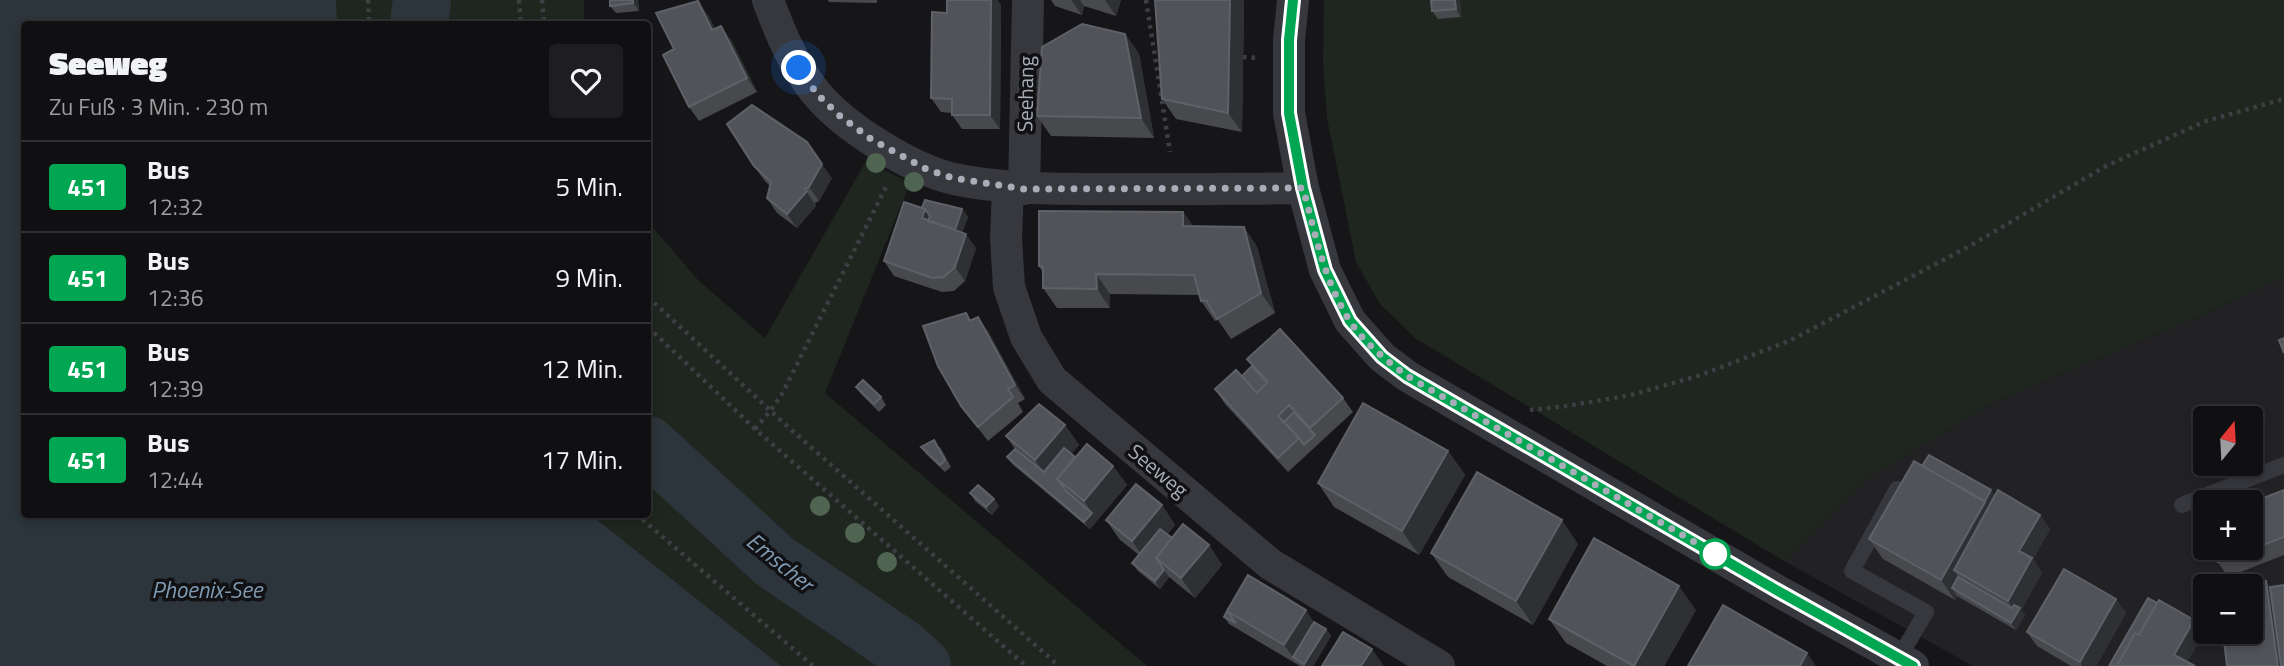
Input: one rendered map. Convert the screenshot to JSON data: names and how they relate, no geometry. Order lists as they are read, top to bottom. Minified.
{"streets":{"street":["Seehang","Seeweg"]},"crossings":[["Seehang","Seeweg"]],"water":["Emscher","Phoenix-See"],"lines":["bus line 451"],"north":"top","page":{"heading":["Seeweg","Zu Fuß · 3 Min. · 230 m"],"list":[{"mark":"451","name":"Bus","note":"12:32","value":"5 Min."},{"mark":"451","name":"Bus","note":"12:36","value":"9 Min."},{"mark":"451","name":"Bus","note":"12:39","value":"12 Min."},{"mark":"451","name":"Bus","note":"12:44","value":"17 Min."}],"map_buttons":["+","−"]}}
